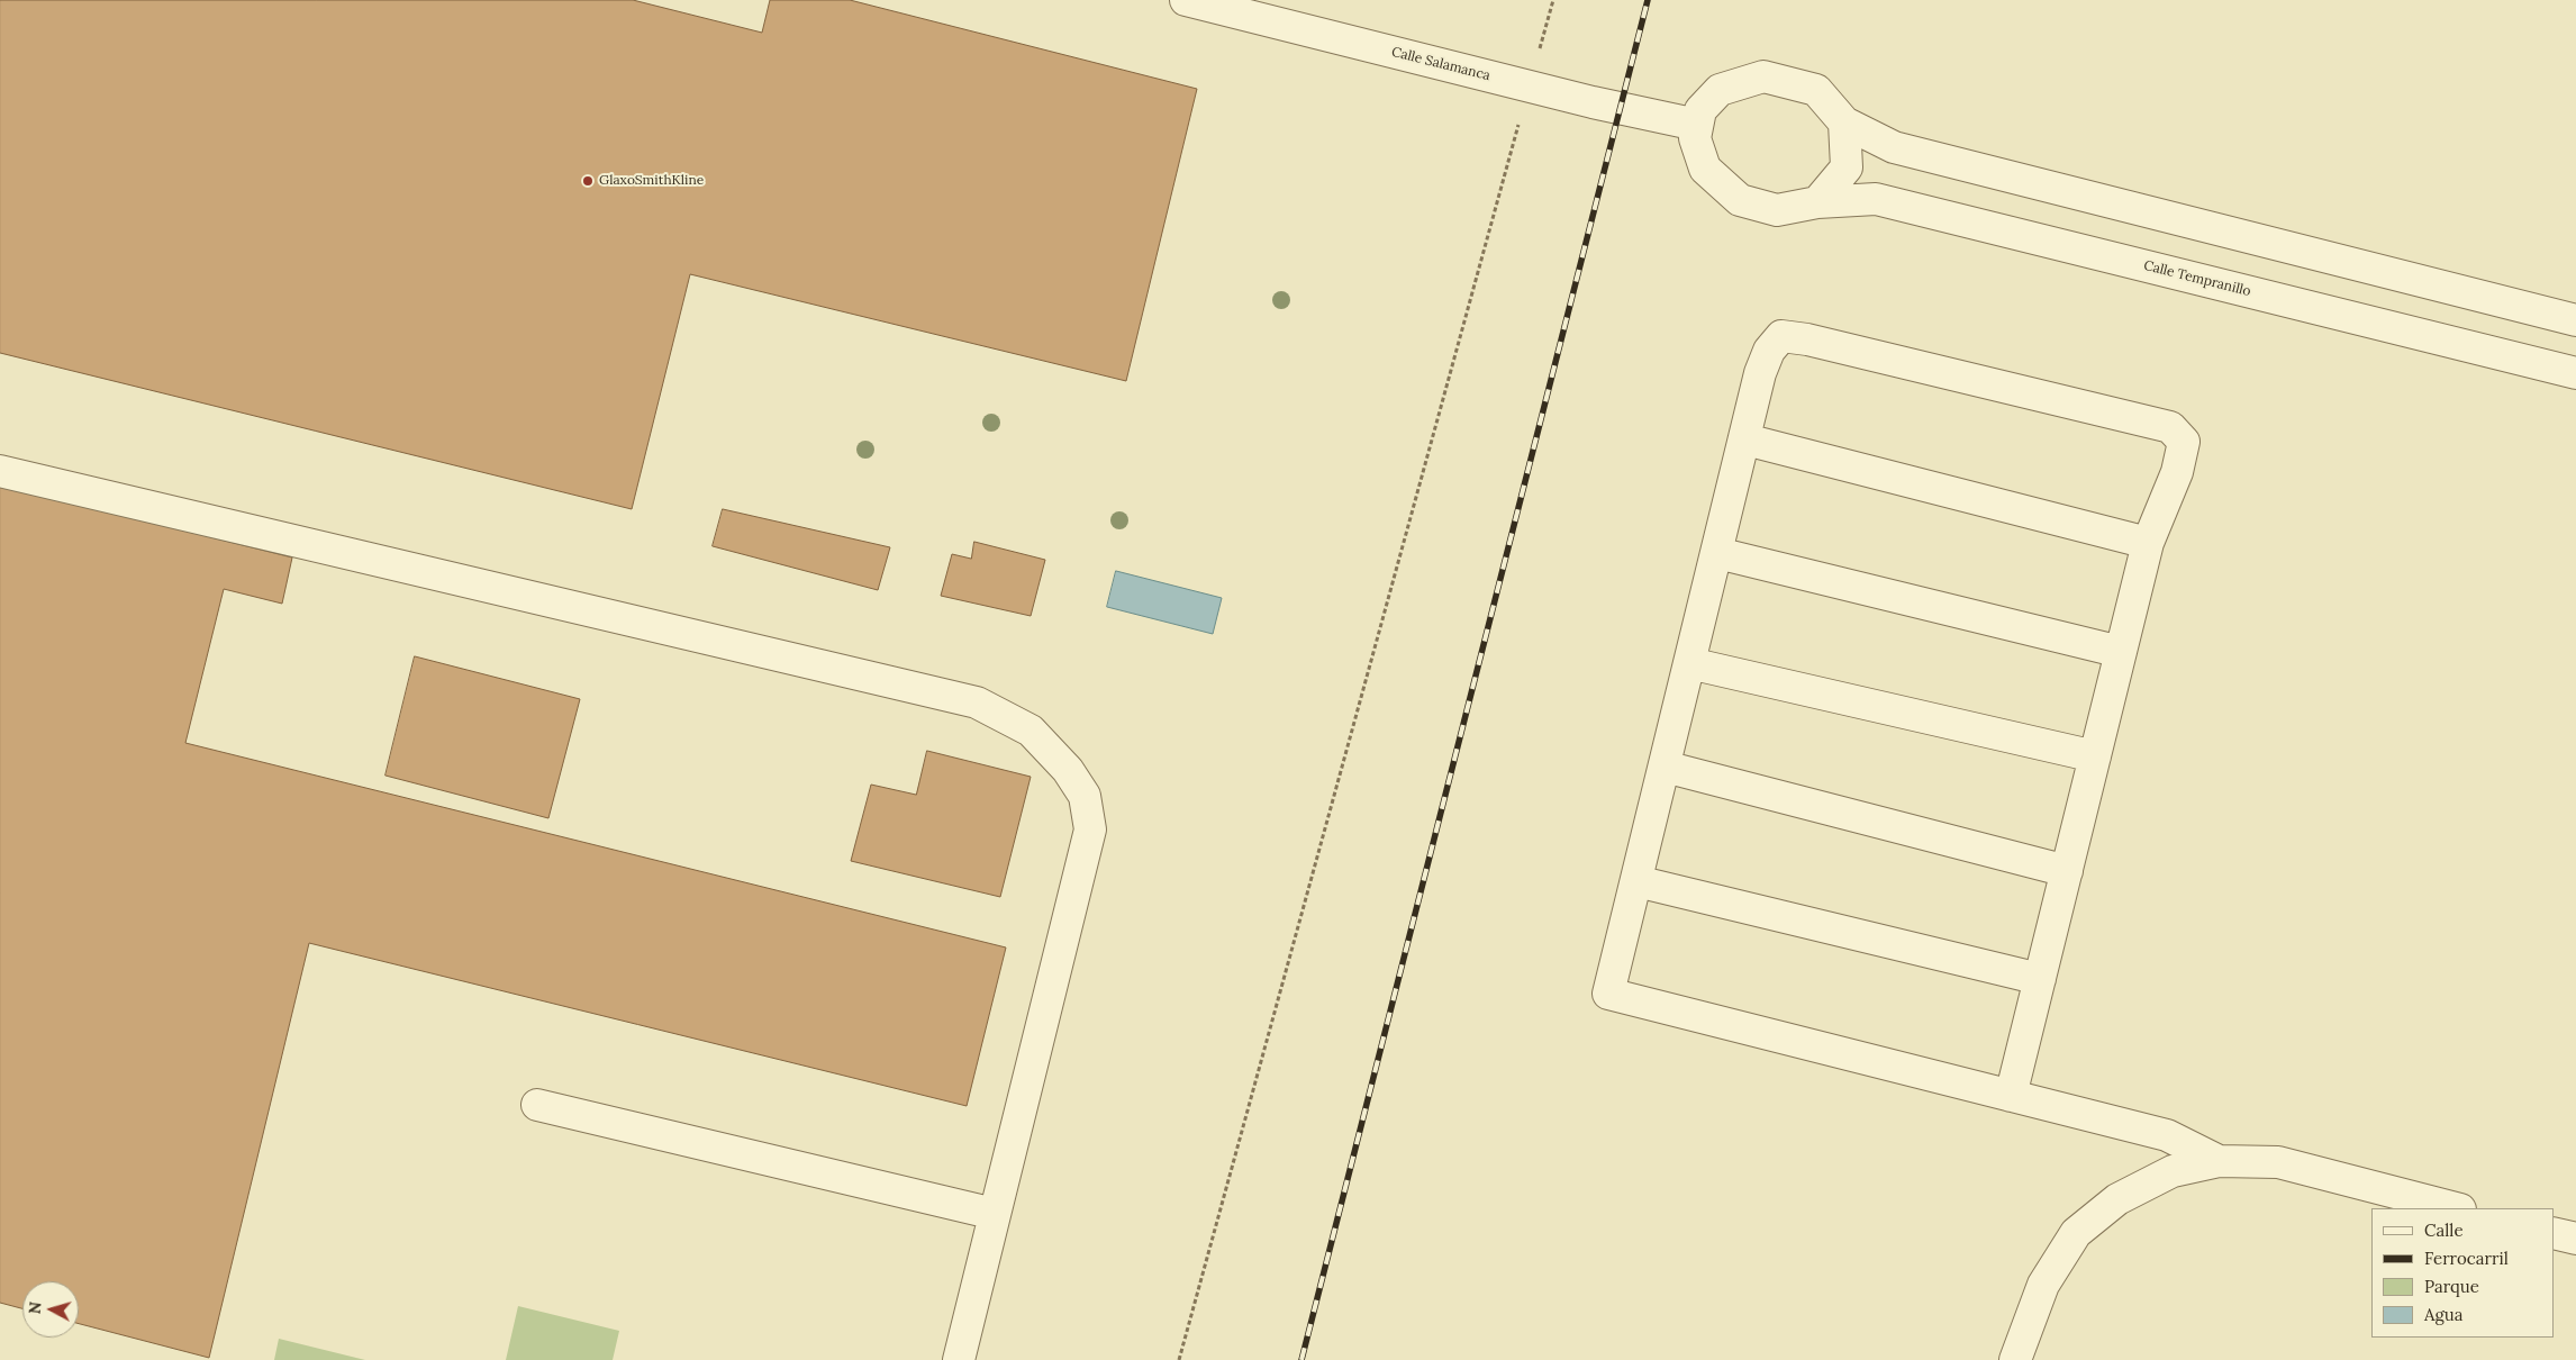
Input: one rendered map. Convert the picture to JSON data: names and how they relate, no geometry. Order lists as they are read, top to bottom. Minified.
{"streets":{"street":["Calle Salamanca","Calle Tempranillo"]},"crossings":[["Calle Salamanca","Calle Tempranillo"]],"places":["GlaxoSmithKline"],"legend":["Calle","Ferrocarril","Parque","Agua"],"north":"left"}
